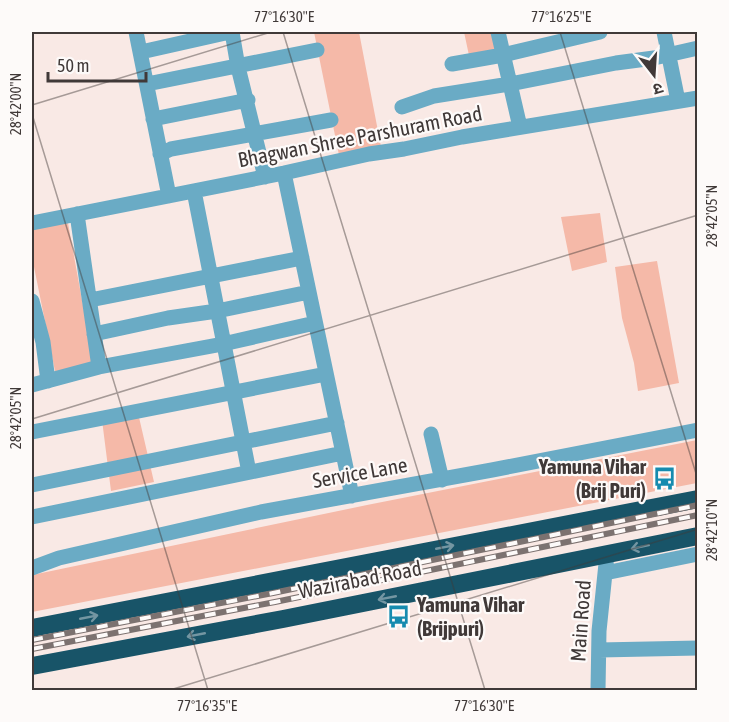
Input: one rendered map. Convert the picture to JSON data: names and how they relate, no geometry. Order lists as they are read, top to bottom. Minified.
{"streets":{"highway":["Wazirabad Road"],"street":["Bhagwan Shree Parshuram Road","Service Lane","Main Road"]},"crossings":[["Wazirabad Road","Main Road"]],"places":{"bus stop":["Yamuna Vihar (Brij Puri)","Yamuna Vihar (Brijpuri)"]},"scale_bar":"50 m","north":"bottom","coordinates":["77°16'30\"E","77°16'25\"E","28°42'00\"N","28°42'05\"N","28°42'10\"N","77°16'35\"E"]}
